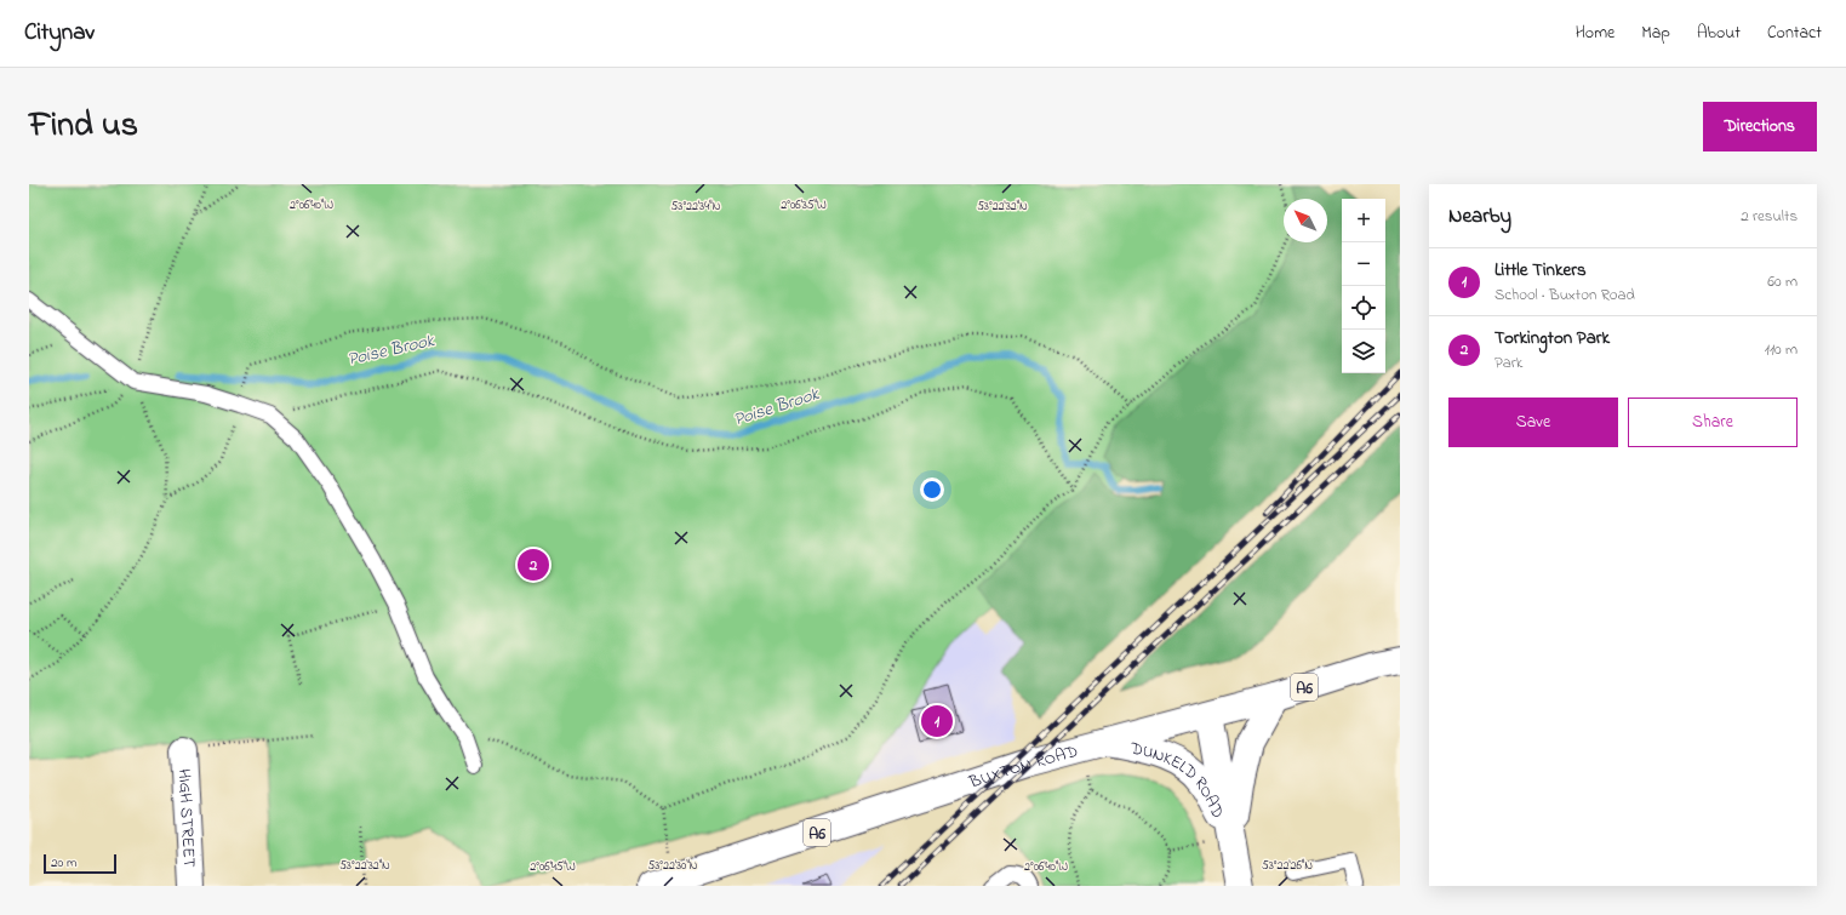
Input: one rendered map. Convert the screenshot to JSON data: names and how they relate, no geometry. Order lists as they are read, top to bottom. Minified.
{"streets":{"main road":["A6","BUXTON ROAD","DUNKELD ROAD","HIGH STREET"]},"crossings":[["BUXTON ROAD","DUNKELD ROAD"]],"water":["Poise Brook"],"scale_bar":"20 m","north":"top left","page":{"header":"Citynav","nav":["Home","Map","About","Contact"],"title":"Find us","buttons":["Directions",["Save","Share"]],"heading":["Nearby","2 results"],"map_buttons":["+","−"],"list":[{"mark":"1","name":"Little Tinkers","note":"School · Buxton Road","value":"60 m"},{"mark":"2","name":"Torkington Park","note":"Park","value":"110 m"}],"pins":["2","1"],"scale":"20 m"},"coordinates":["2°06'40\"W","2°06'35\"W","53°22'34\"N","53°22'32\"N","53°22'30\"N","53°22'26\"N","2°06'45\"W"]}
